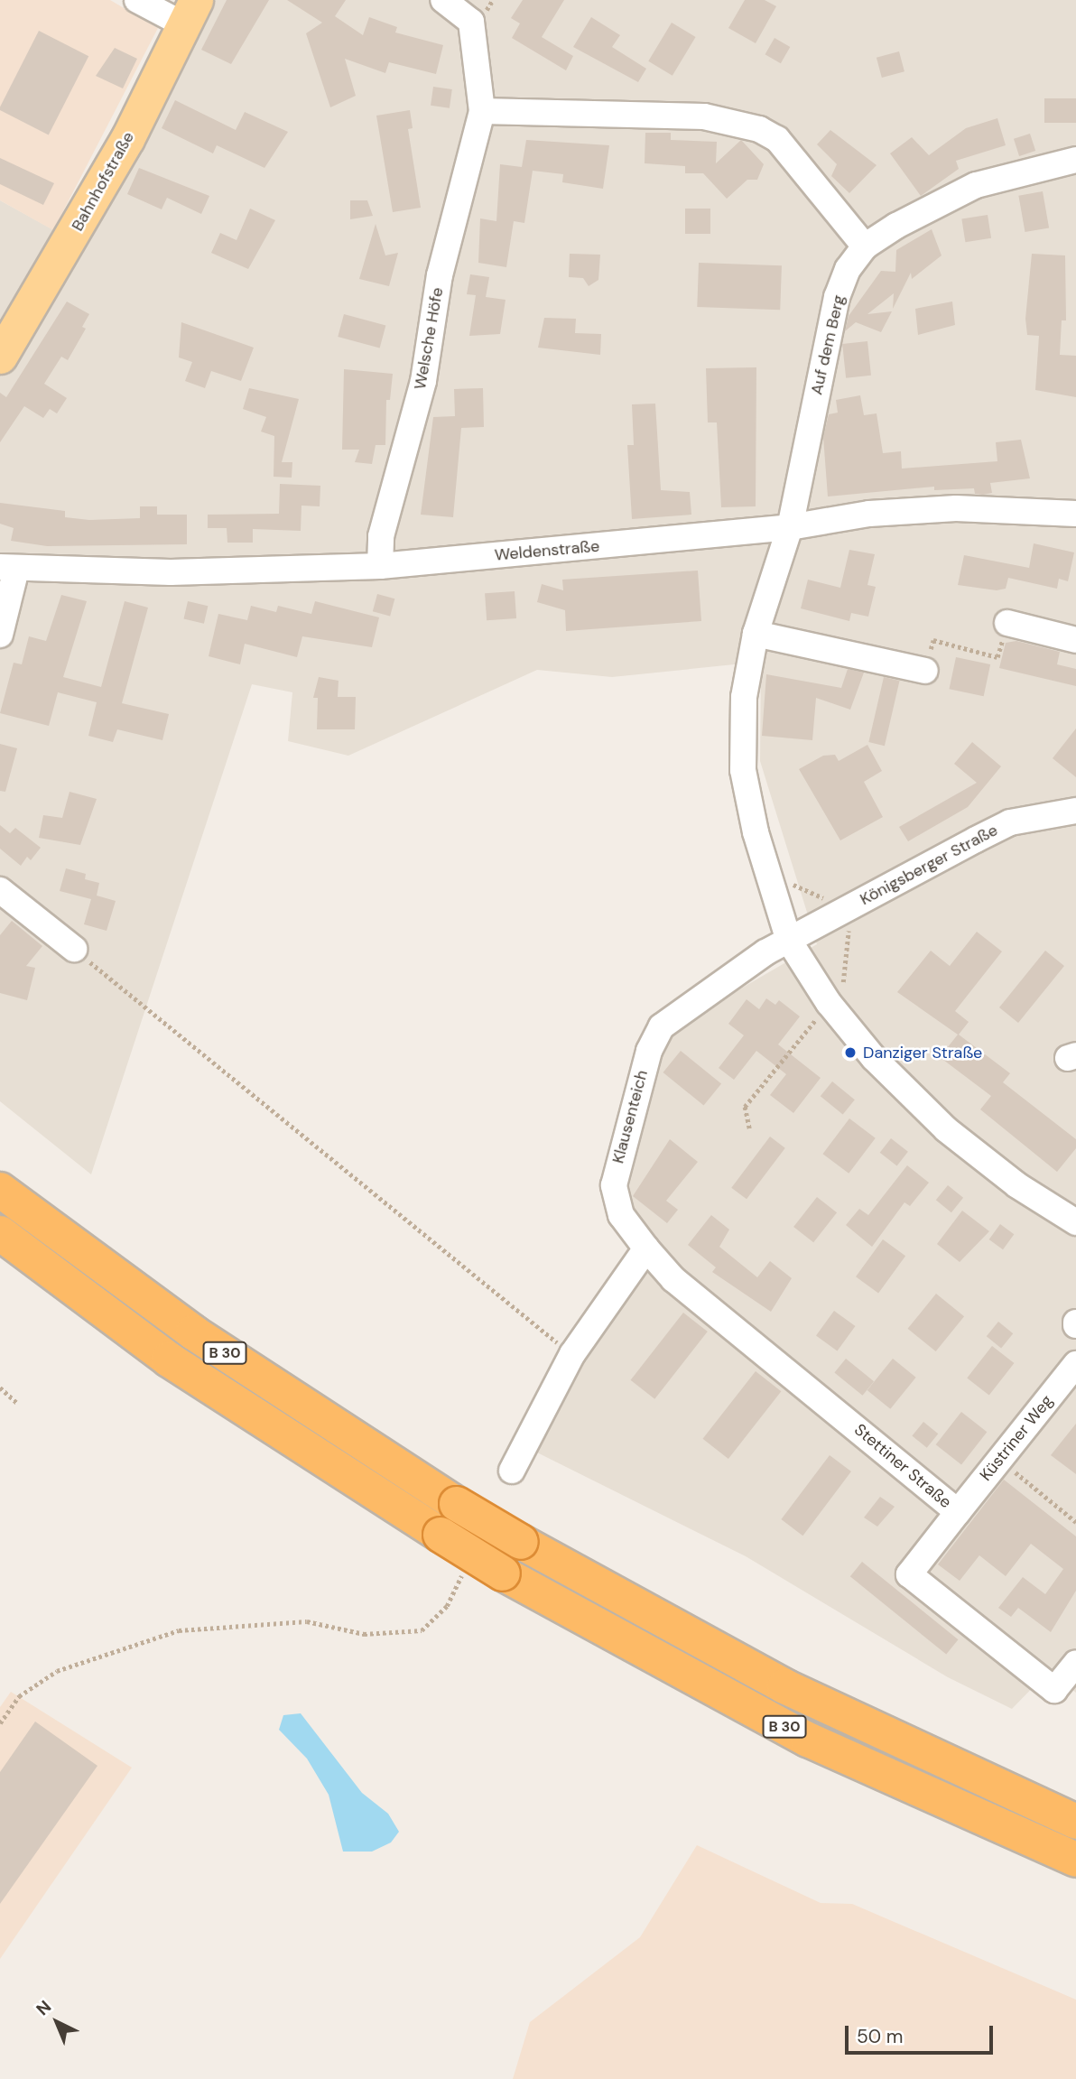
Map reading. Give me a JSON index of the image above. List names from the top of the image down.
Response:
{
  "streets": {
    "highway": ["B 30"],
    "main road": ["Bahnhofstraße"],
    "street": [
      "Welsche Höfe",
      "Auf dem Berg",
      "Weldenstraße",
      "Königsberger Straße",
      "Klausenteich",
      "Küstriner Weg",
      "Stettiner Straße"
    ]
  },
  "crossings": [
    ["Welsche Höfe", "Weldenstraße"],
    ["Auf dem Berg", "Weldenstraße"],
    ["Königsberger Straße", "Klausenteich"],
    ["Klausenteich", "Stettiner Straße"],
    ["Küstriner Weg", "Stettiner Straße"]
  ],
  "places": ["Danziger Straße"],
  "scale_bar": "50 m",
  "north": "top left"
}
